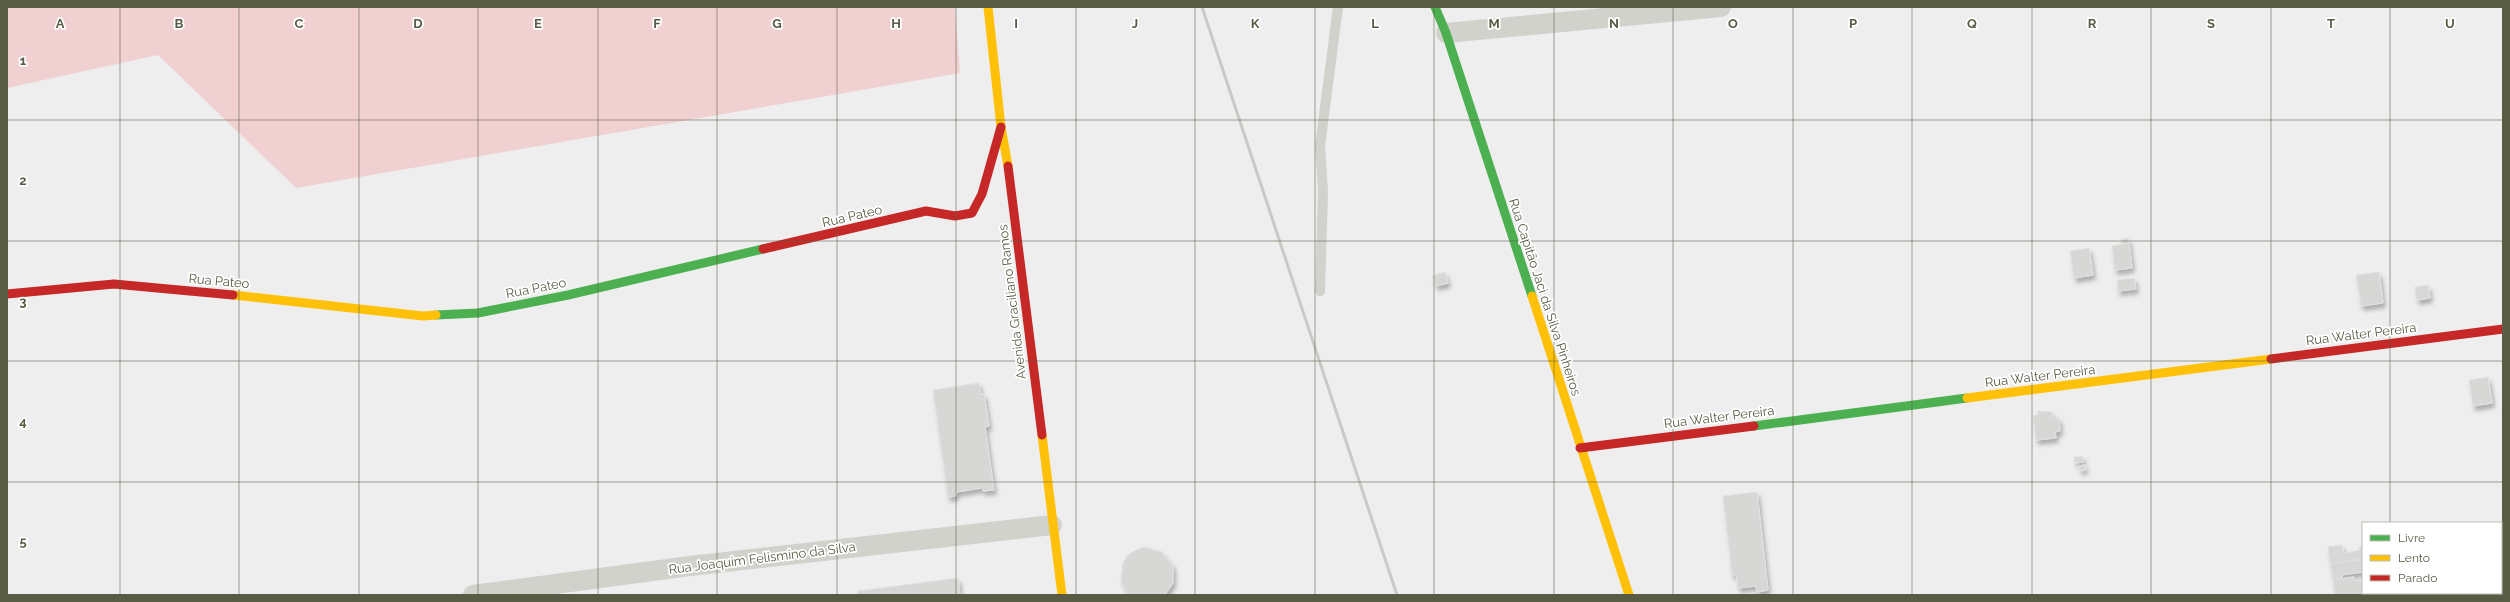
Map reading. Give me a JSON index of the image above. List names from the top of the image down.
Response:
{
  "streets": {
    "street": [
      "Rua Pateo",
      "Rua Capitão Jaci da Silva Pinheiros",
      "Avenida Graciliano Ramos",
      "Rua Walter Pereira",
      "Rua Joaquim Felismino da Silva"
    ]
  },
  "crossings": [
    ["Rua Pateo", "Avenida Graciliano Ramos"],
    ["Rua Capitão Jaci da Silva Pinheiros", "Rua Walter Pereira"],
    ["Avenida Graciliano Ramos", "Rua Joaquim Felismino da Silva"]
  ],
  "legend": ["Livre", "Lento", "Parado"],
  "grid": {
    "columns": [
      "A",
      "B",
      "C",
      "D",
      "E",
      "F",
      "G",
      "H",
      "I",
      "J",
      "K",
      "L",
      "M",
      "N",
      "O",
      "P",
      "Q",
      "R",
      "S",
      "T",
      "U"
    ],
    "rows": [
      "1",
      "2",
      "3",
      "4",
      "5"
    ]
  }
}
